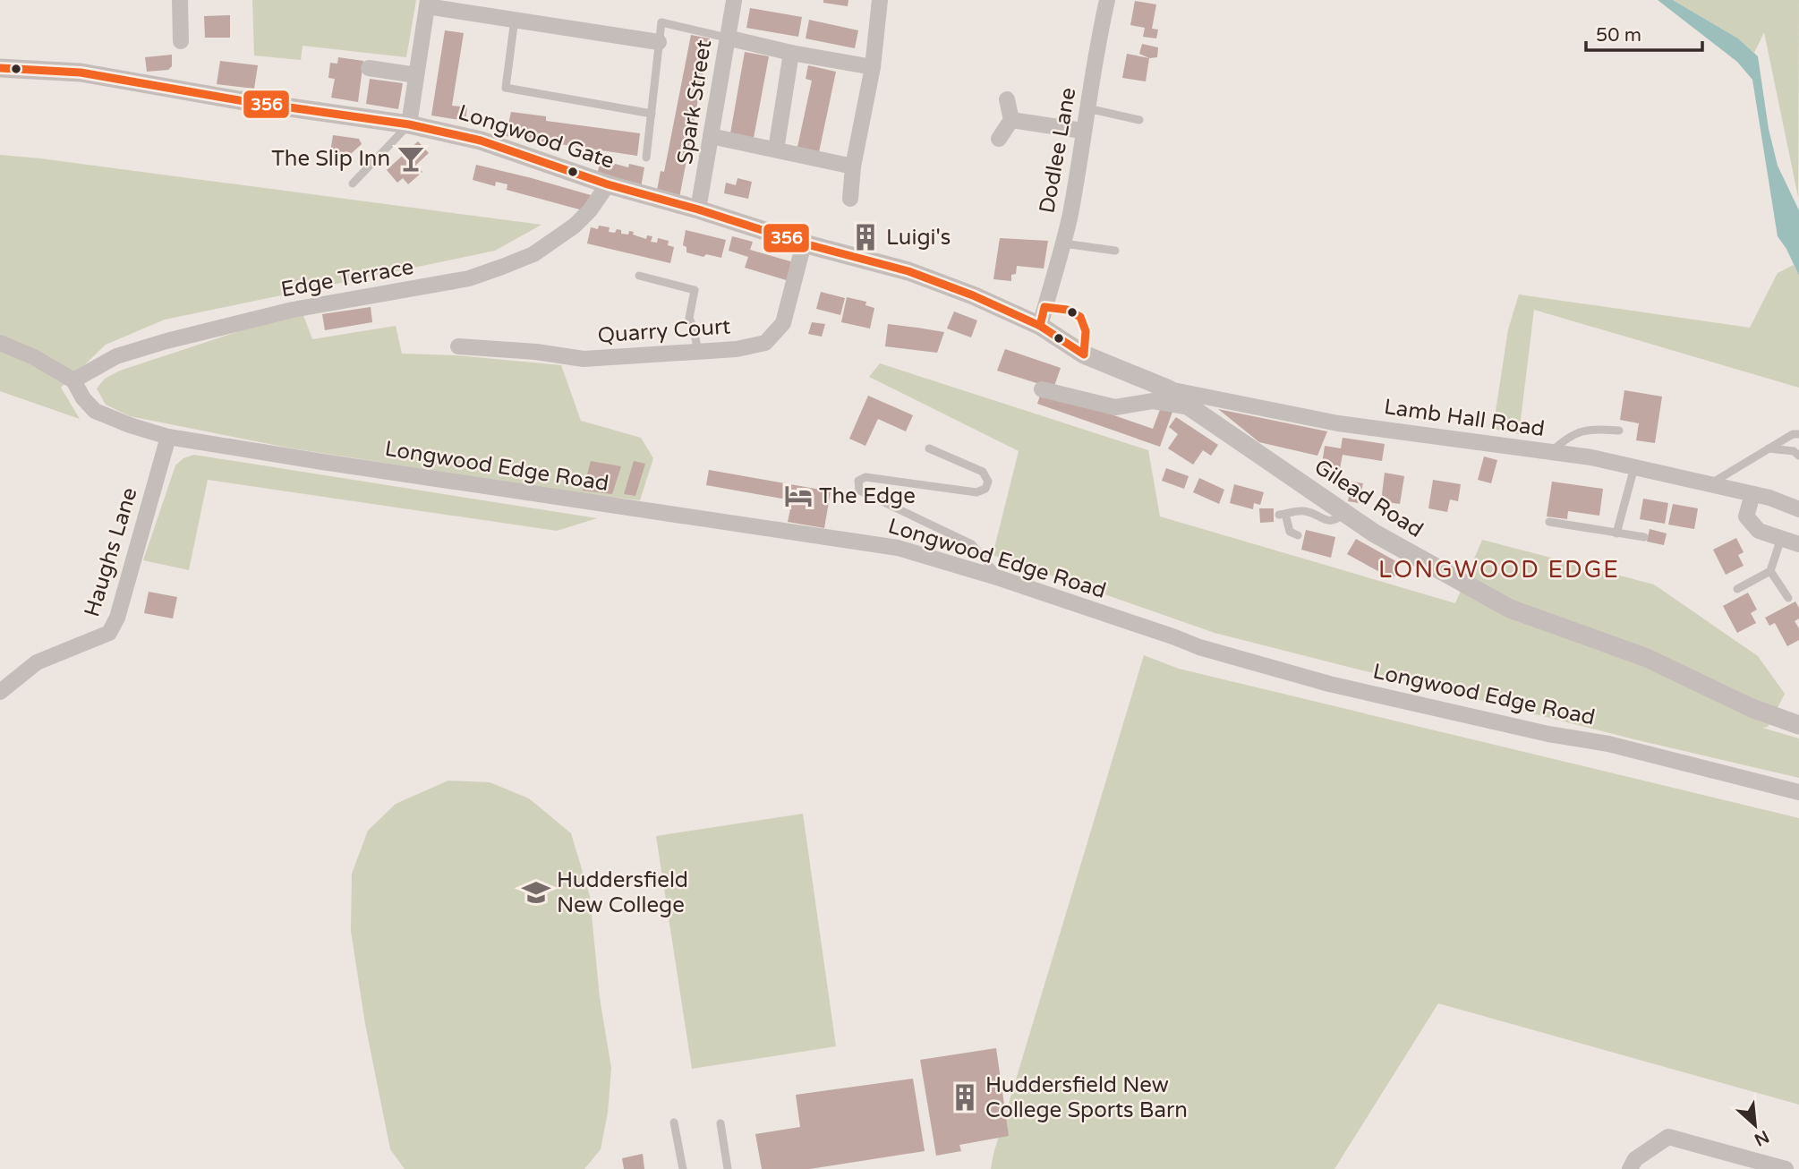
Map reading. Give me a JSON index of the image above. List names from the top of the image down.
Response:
{
  "streets": {
    "street": [
      "Spark Street",
      "Longwood Gate",
      "Dodlee Lane",
      "Edge Terrace",
      "Quarry Court",
      "Lamb Hall Road",
      "Longwood Edge Road",
      "Gilead Road",
      "Haughs Lane"
    ]
  },
  "crossings": [
    ["Spark Street", "Longwood Gate"],
    ["Longwood Gate", "Dodlee Lane"],
    ["Longwood Gate", "Edge Terrace"],
    ["Longwood Gate", "Quarry Court"],
    ["Longwood Gate", "Gilead Road"],
    ["Edge Terrace", "Longwood Edge Road"],
    ["Lamb Hall Road", "Gilead Road"],
    ["Longwood Edge Road", "Haughs Lane"]
  ],
  "districts": ["LONGWOOD EDGE"],
  "places": {
    "bar": ["The Slip Inn"],
    "building": ["Luigi's", "Huddersfield New College Sports Barn"],
    "hotel": ["The Edge"],
    "school or university": ["Huddersfield New College"]
  },
  "lines": ["transit line 356"],
  "scale_bar": "50 m",
  "north": "bottom right"
}
